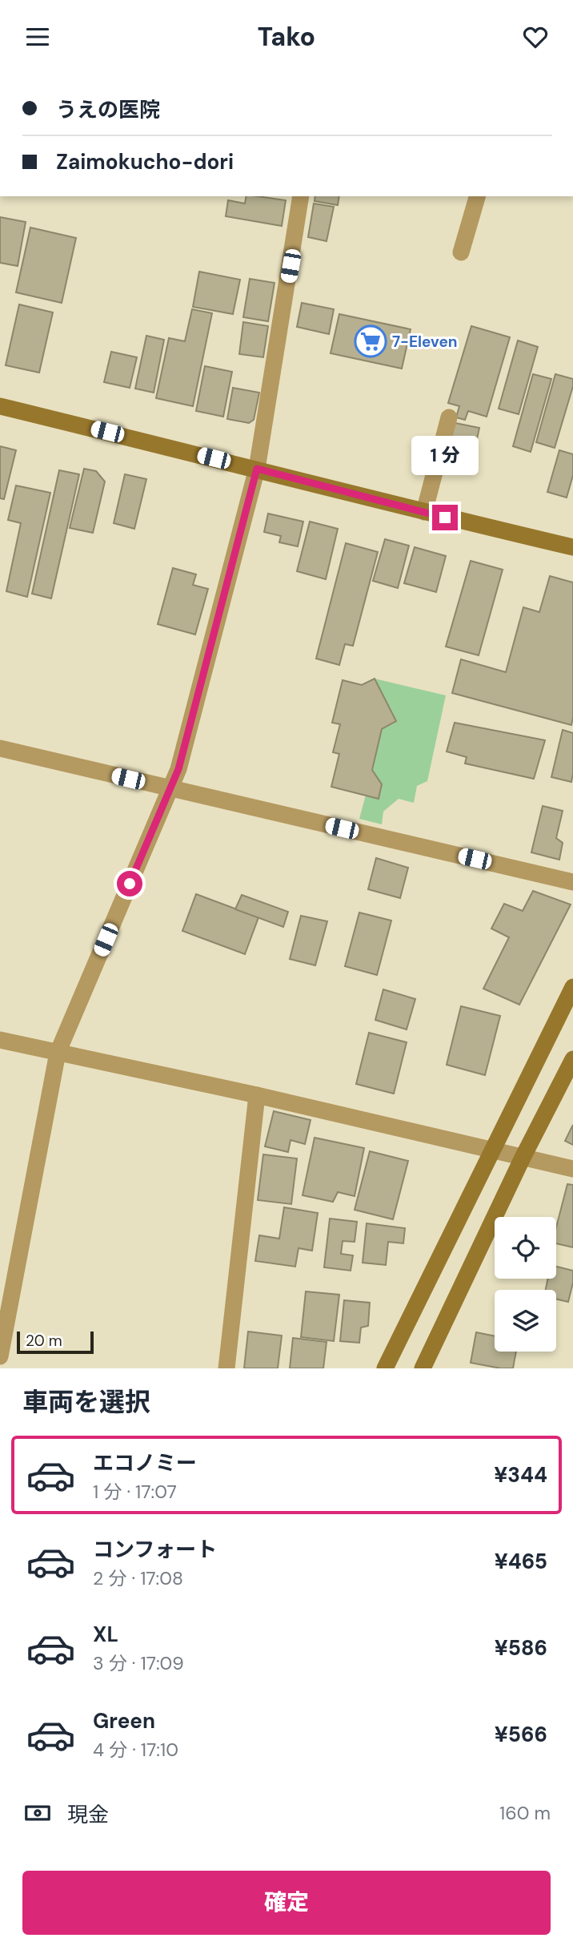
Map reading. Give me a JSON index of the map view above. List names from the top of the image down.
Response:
{
  "places": {
    "supermarket": ["7-Eleven"]
  },
  "scale_bar": "20 m",
  "page": {
    "header": "Tako",
    "banner": ["うえの医院", "Zaimokucho-dori"],
    "bubble": "1 分",
    "scale": "20 m",
    "heading": "車両を選択",
    "list": [
      {
        "name": "エコノミー",
        "note": "1 分 · 17:07",
        "value": "¥344"
      },
      {
        "name": "コンフォート",
        "note": "2 分 · 17:08",
        "value": "¥465"
      },
      {
        "name": "XL",
        "note": "3 分 · 17:09",
        "value": "¥586"
      },
      {
        "name": "Green",
        "note": "4 分 · 17:10",
        "value": "¥566"
      }
    ],
    "pay": ["現金", "160 m"],
    "buttons": "確定"
  }
}
